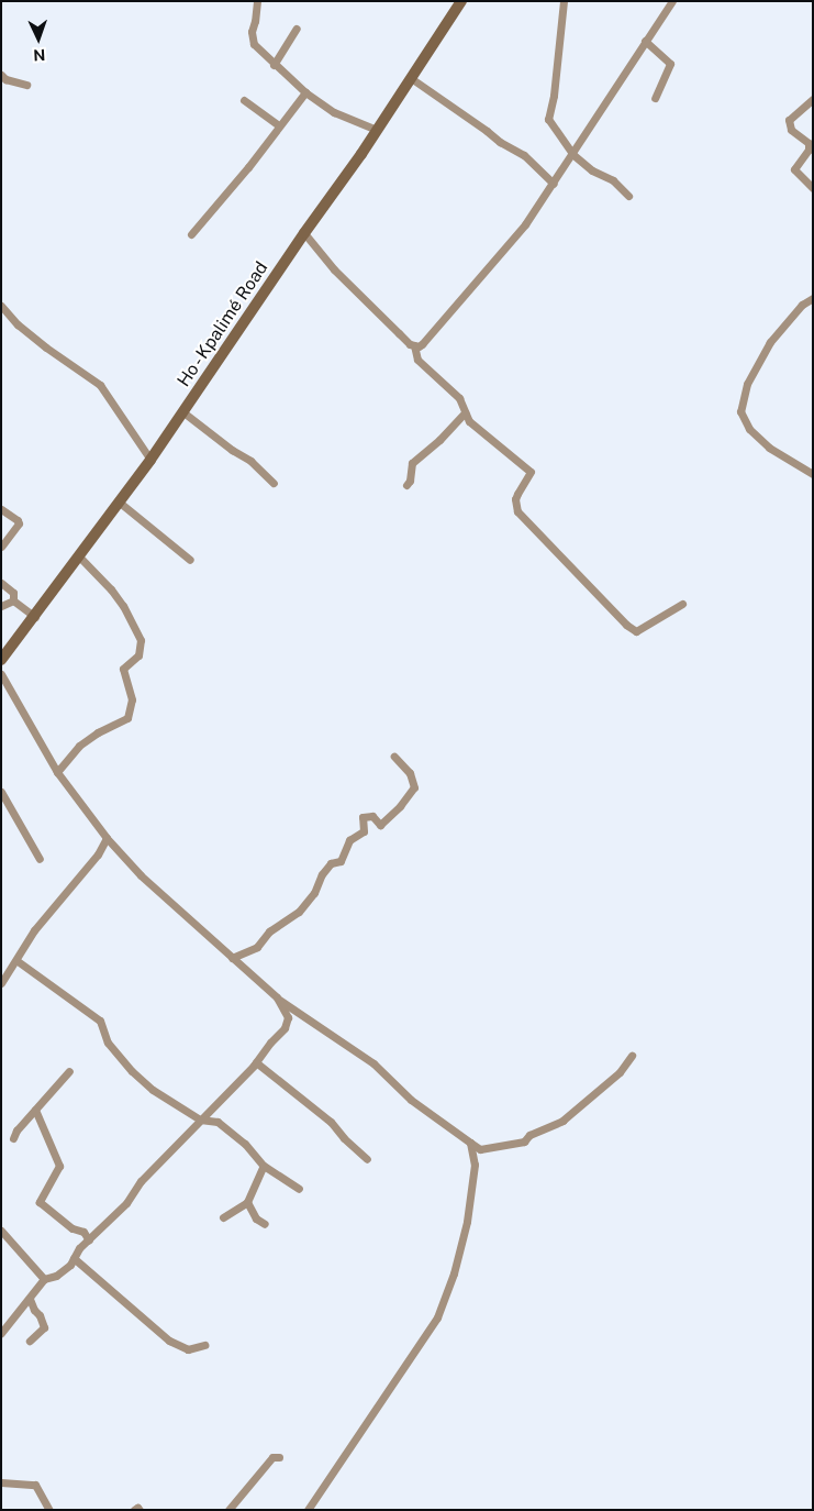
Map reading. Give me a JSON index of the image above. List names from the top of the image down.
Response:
{
  "streets": {
    "main road": ["Ho - Kpalimé Road"]
  },
  "north": "bottom"
}
